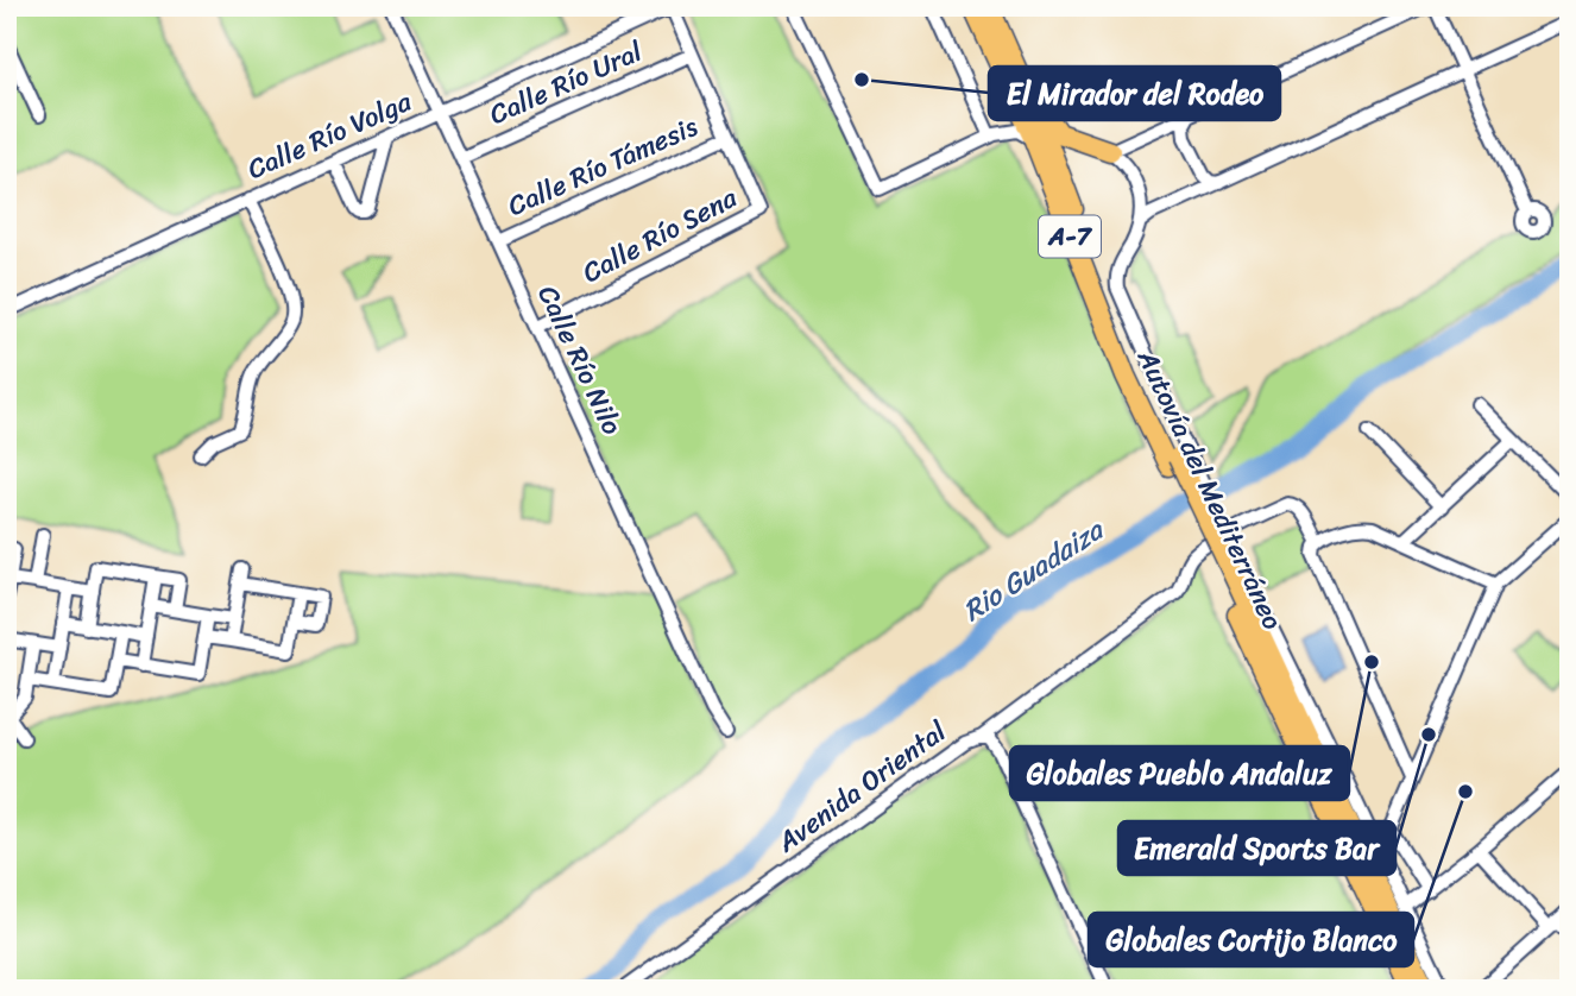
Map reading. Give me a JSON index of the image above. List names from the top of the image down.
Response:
{
  "streets": {
    "highway": ["A-7", "Autovía del Mediterráneo"],
    "street": [
      "Calle Río Ural",
      "Calle Río Volga",
      "Calle Río Támesis",
      "Calle Río Sena",
      "Calle Río Nilo",
      "Avenida Oriental"
    ]
  },
  "crossings": [
    ["Calle Río Ural", "Calle Río Nilo"],
    ["Calle Río Volga", "Calle Río Nilo"],
    ["Calle Río Támesis", "Calle Río Sena"],
    ["Calle Río Támesis", "Calle Río Nilo"],
    ["Calle Río Sena", "Calle Río Nilo"]
  ],
  "water": ["Rio Guadaiza"],
  "places": [
    "El Mirador del Rodeo",
    "Globales Pueblo Andaluz",
    "Emerald Sports Bar",
    "Globales Cortijo Blanco"
  ]
}
